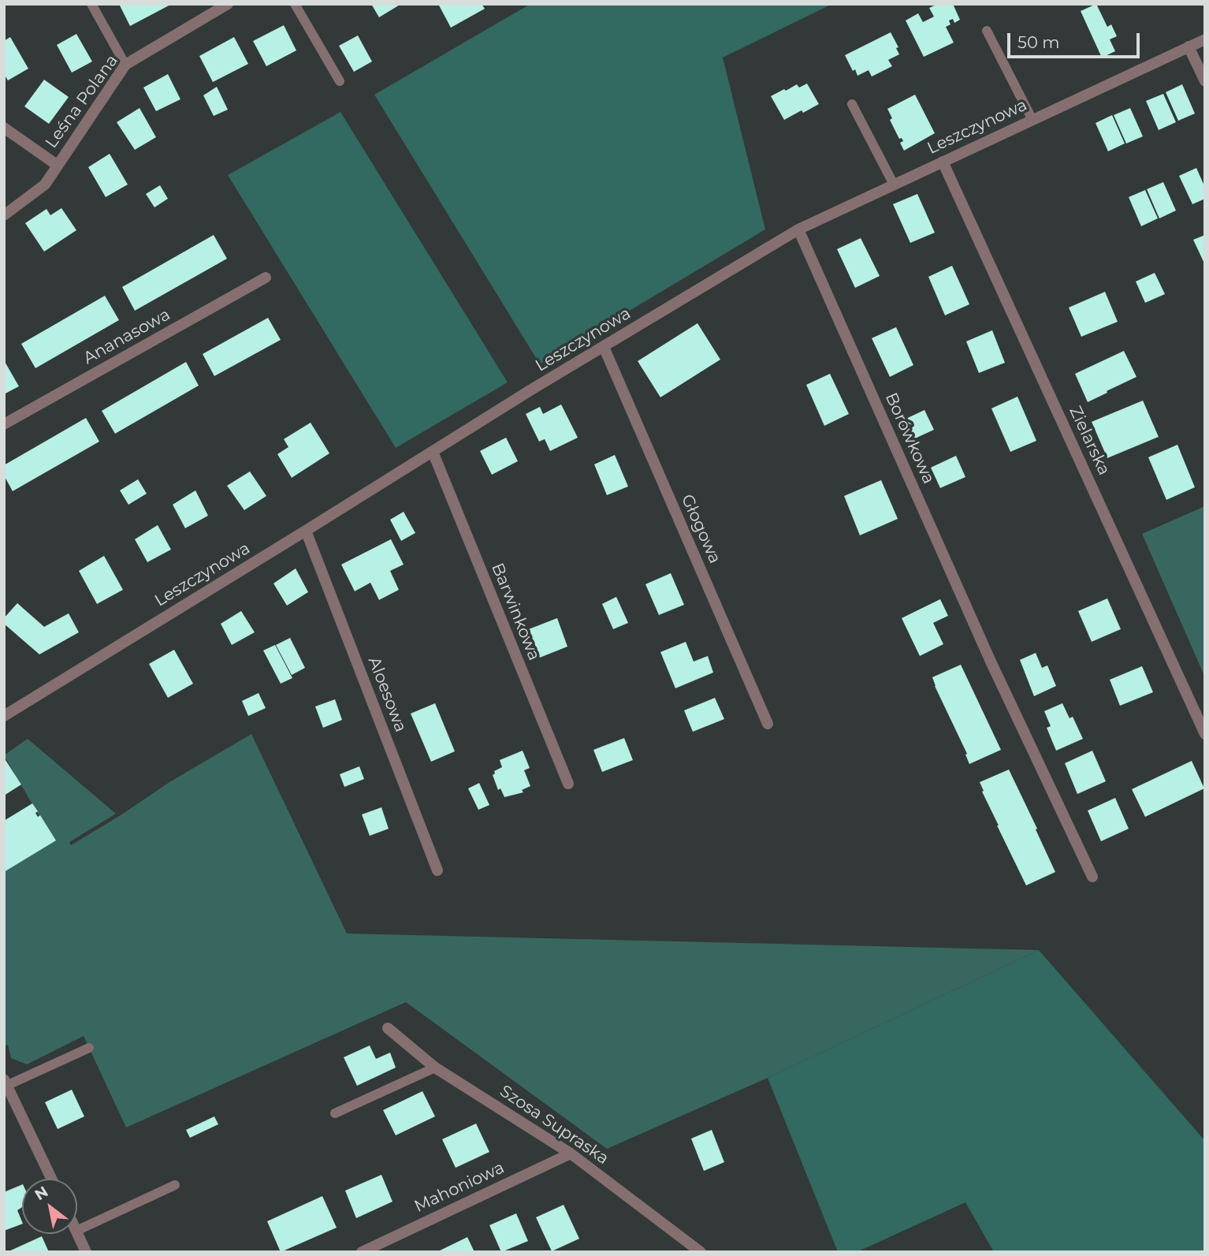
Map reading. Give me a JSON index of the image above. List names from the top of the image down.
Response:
{
  "streets": {
    "street": [
      "Leśna Polana",
      "Leszczynowa",
      "Ananasowa",
      "Borówkowa",
      "Zielarska",
      "Głogowa",
      "Barwinkowa",
      "Aloesowa",
      "Szosa Supraska",
      "Mahoniowa"
    ]
  },
  "crossings": [
    ["Leszczynowa", "Borówkowa"],
    ["Leszczynowa", "Zielarska"],
    ["Leszczynowa", "Głogowa"],
    ["Leszczynowa", "Barwinkowa"],
    ["Leszczynowa", "Aloesowa"],
    ["Szosa Supraska", "Mahoniowa"]
  ],
  "scale_bar": "50 m",
  "north": "top left"
}
